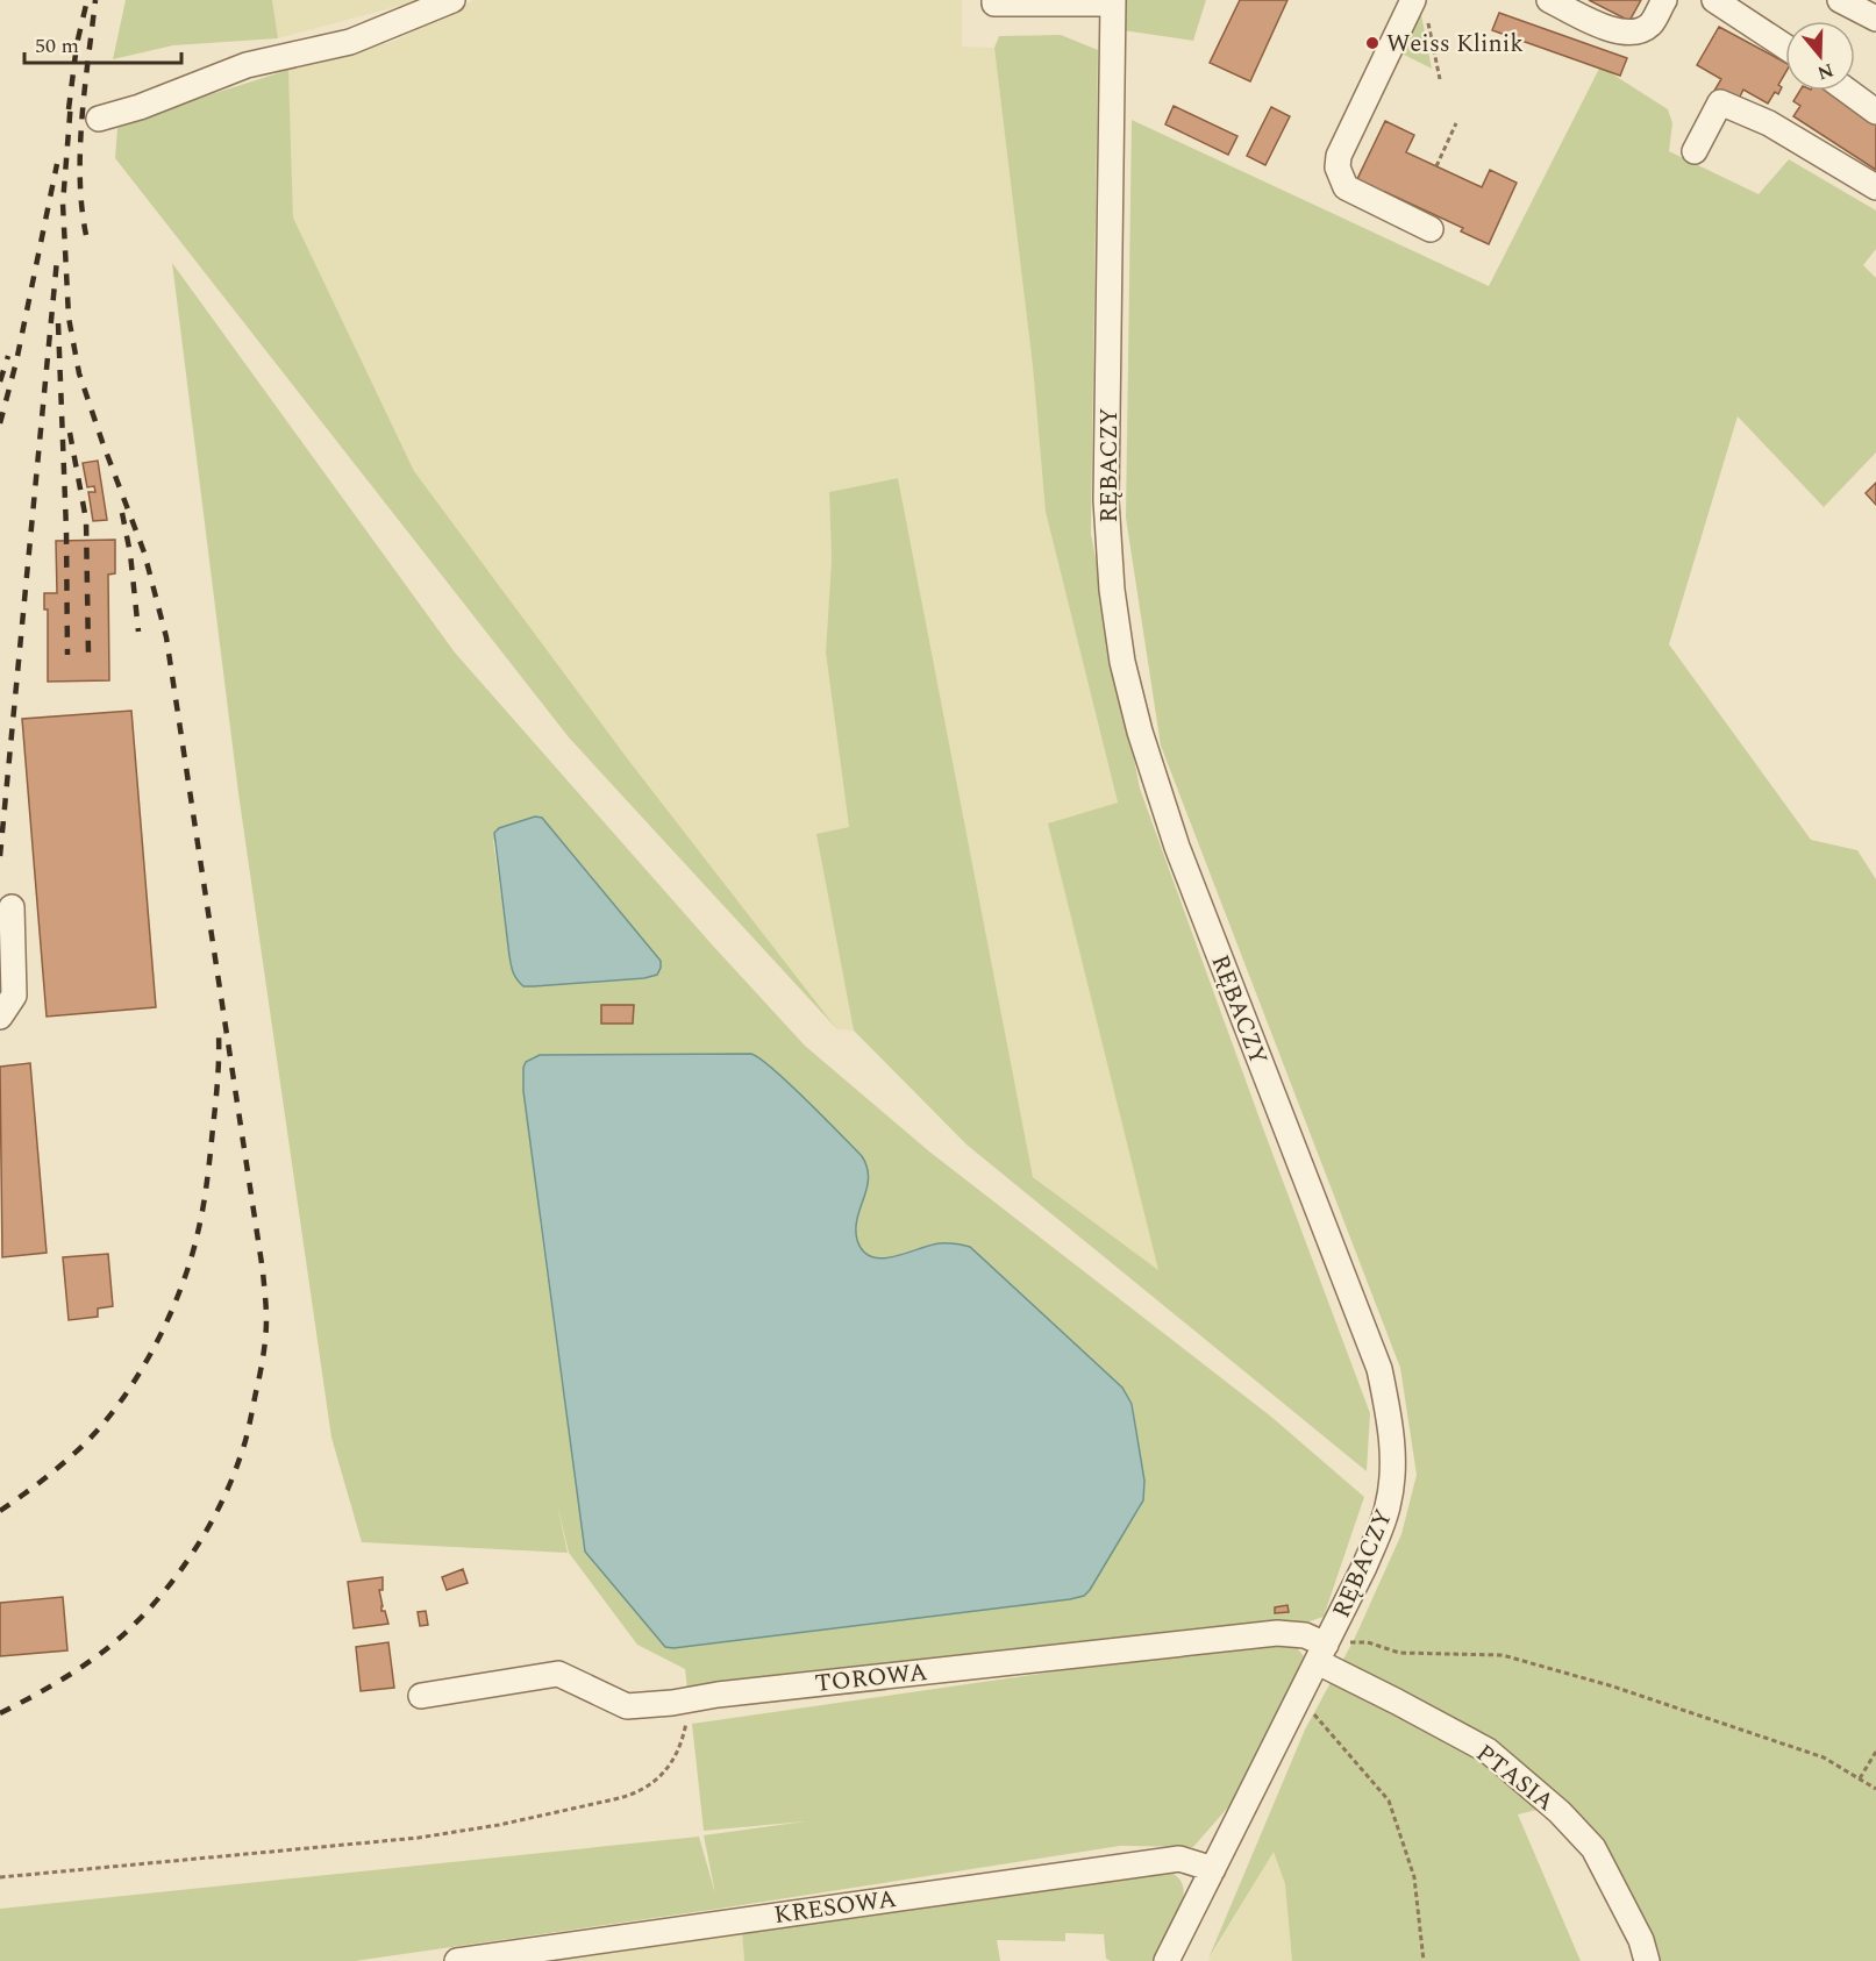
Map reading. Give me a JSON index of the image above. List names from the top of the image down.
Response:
{
  "streets": {
    "street": [
      "RĘBACZY",
      "TOROWA",
      "PTASIA",
      "KRESOWA"
    ]
  },
  "crossings": [
    ["RĘBACZY", "TOROWA"],
    ["RĘBACZY", "PTASIA"],
    ["RĘBACZY", "KRESOWA"],
    ["TOROWA", "PTASIA"]
  ],
  "places": ["Weiss Klinik"],
  "scale_bar": "50 m",
  "north": "bottom"
}
